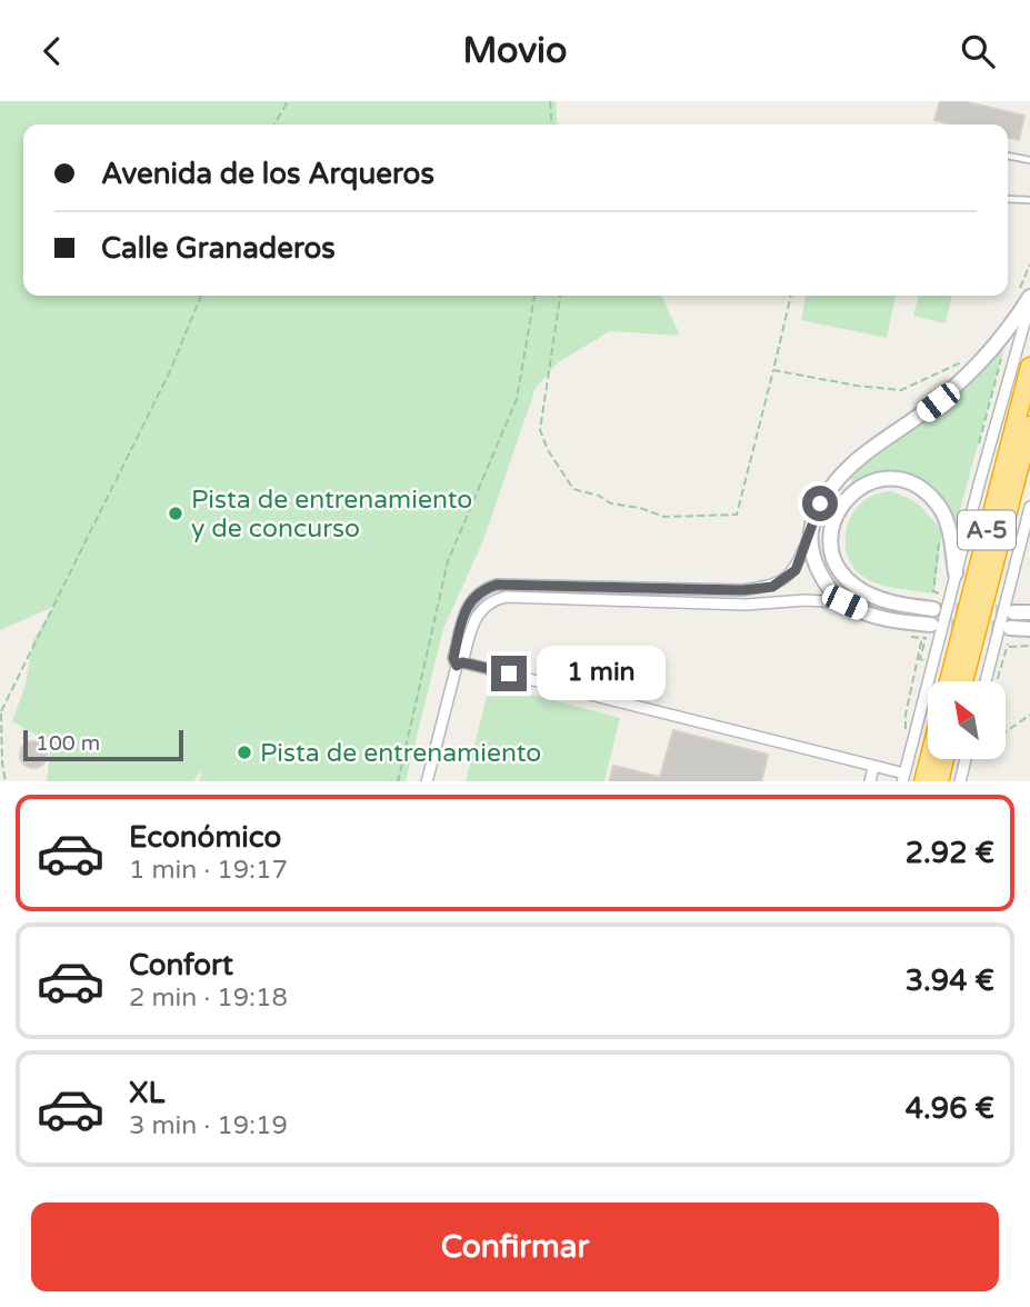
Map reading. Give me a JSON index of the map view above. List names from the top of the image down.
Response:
{
  "streets": {
    "highway": ["A-5"]
  },
  "places": ["Pista de entrenamiento y de concurso", "Pista de entrenamiento"],
  "scale_bar": "100 m",
  "north": "top left",
  "page": {
    "header": "Movio",
    "banner": ["Avenida de los Arqueros", "Calle Granaderos"],
    "bubble": "1 min",
    "scale": "100 m",
    "list": [
      {
        "name": "Económico",
        "note": "1 min · 19:17",
        "value": "2.92 €"
      },
      {
        "name": "Confort",
        "note": "2 min · 19:18",
        "value": "3.94 €"
      },
      {
        "name": "XL",
        "note": "3 min · 19:19",
        "value": "4.96 €"
      }
    ],
    "buttons": "Confirmar"
  }
}
